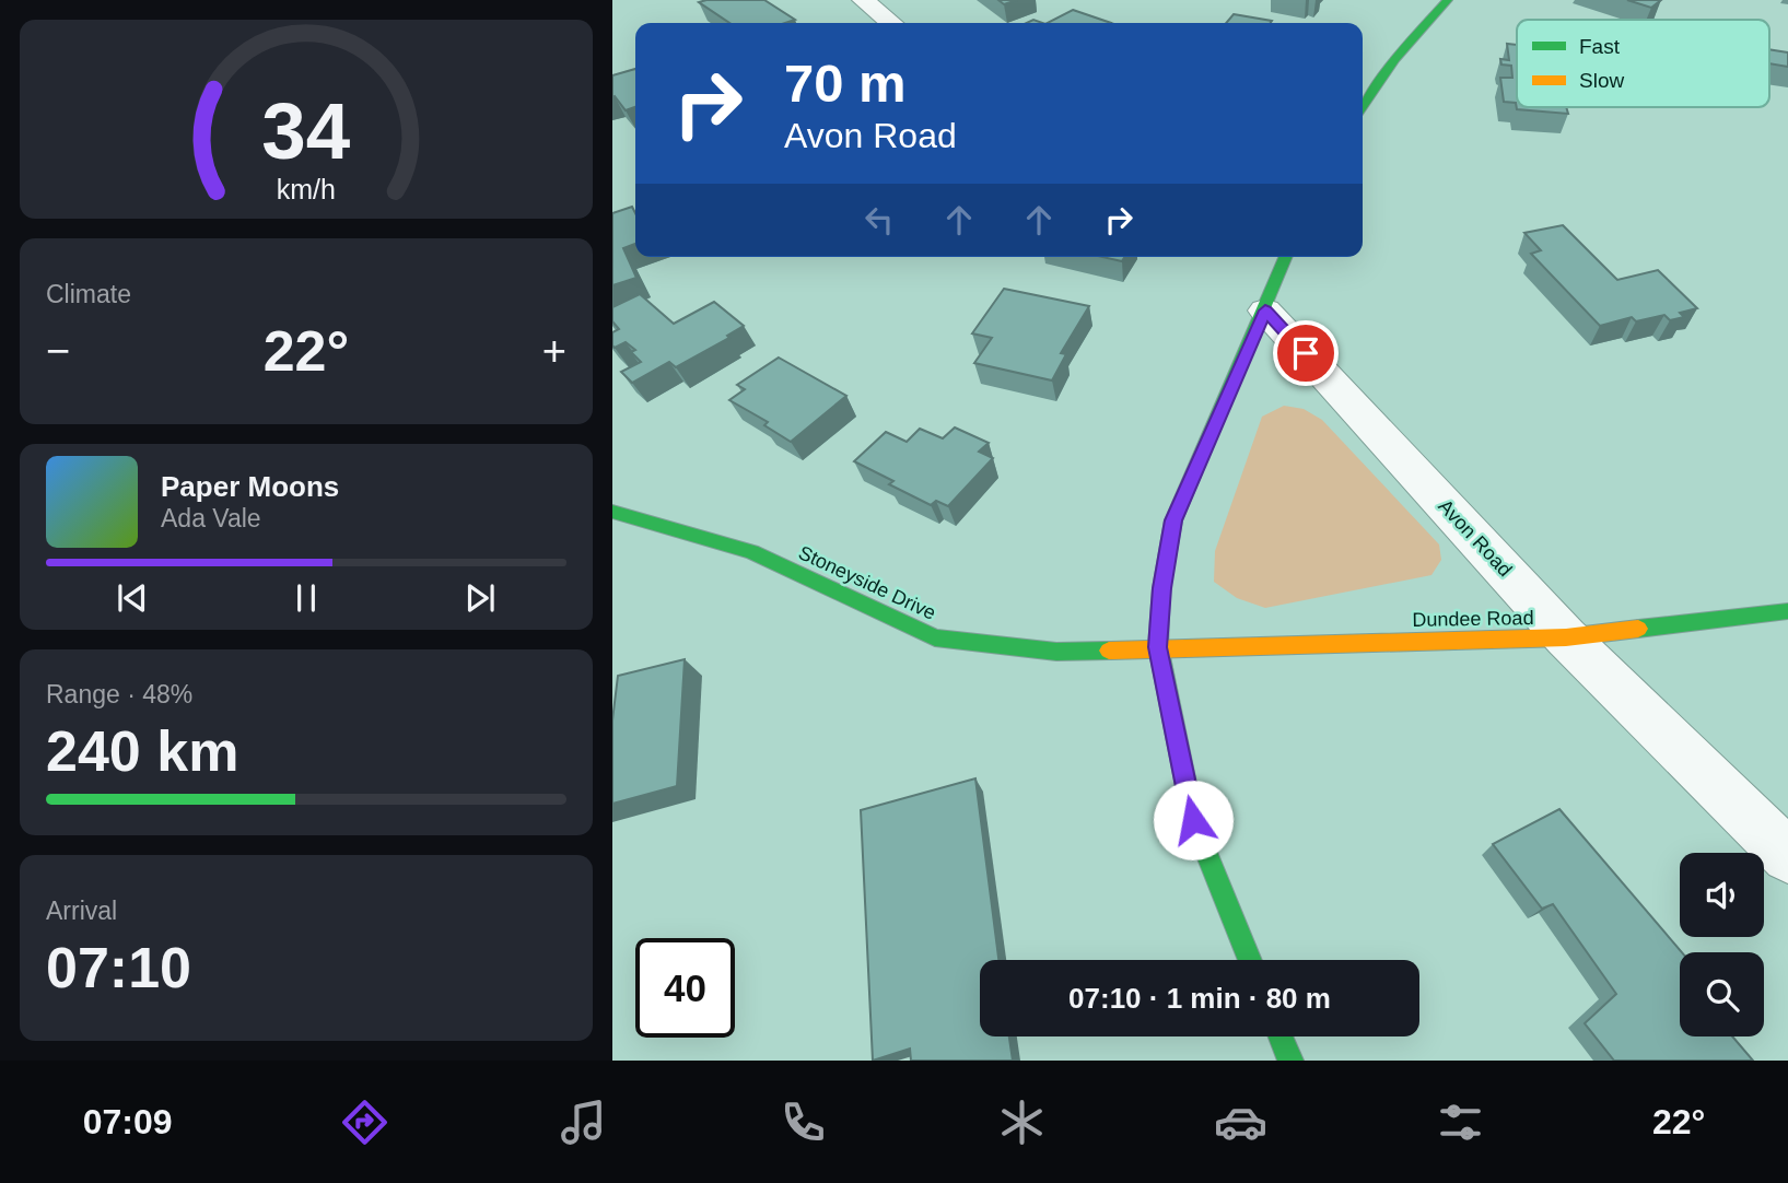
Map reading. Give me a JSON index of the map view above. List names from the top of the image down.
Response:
{
  "streets": {
    "street": ["Avon Road", "Stoneyside Drive", "Dundee Road"]
  },
  "crossings": [
    ["Avon Road", "Dundee Road"],
    ["Stoneyside Drive", "Dundee Road"]
  ],
  "legend": ["Fast", "Slow"],
  "page": {
    "turn": ["70 m", "Avon Road"],
    "tile": [
      "Climate",
      ["Range · 48%", "240 km"],
      ["Arrival", "07:10"]
    ],
    "heat": ["−", "22°", "+"],
    "song": ["Paper Moons", "Ada Vale"],
    "limit": "40",
    "trip": "07:10 · 1 min · 80 m",
    "tabs": ["07:09", "22°"],
    "gauge": ["34", "km/h"]
  }
}
